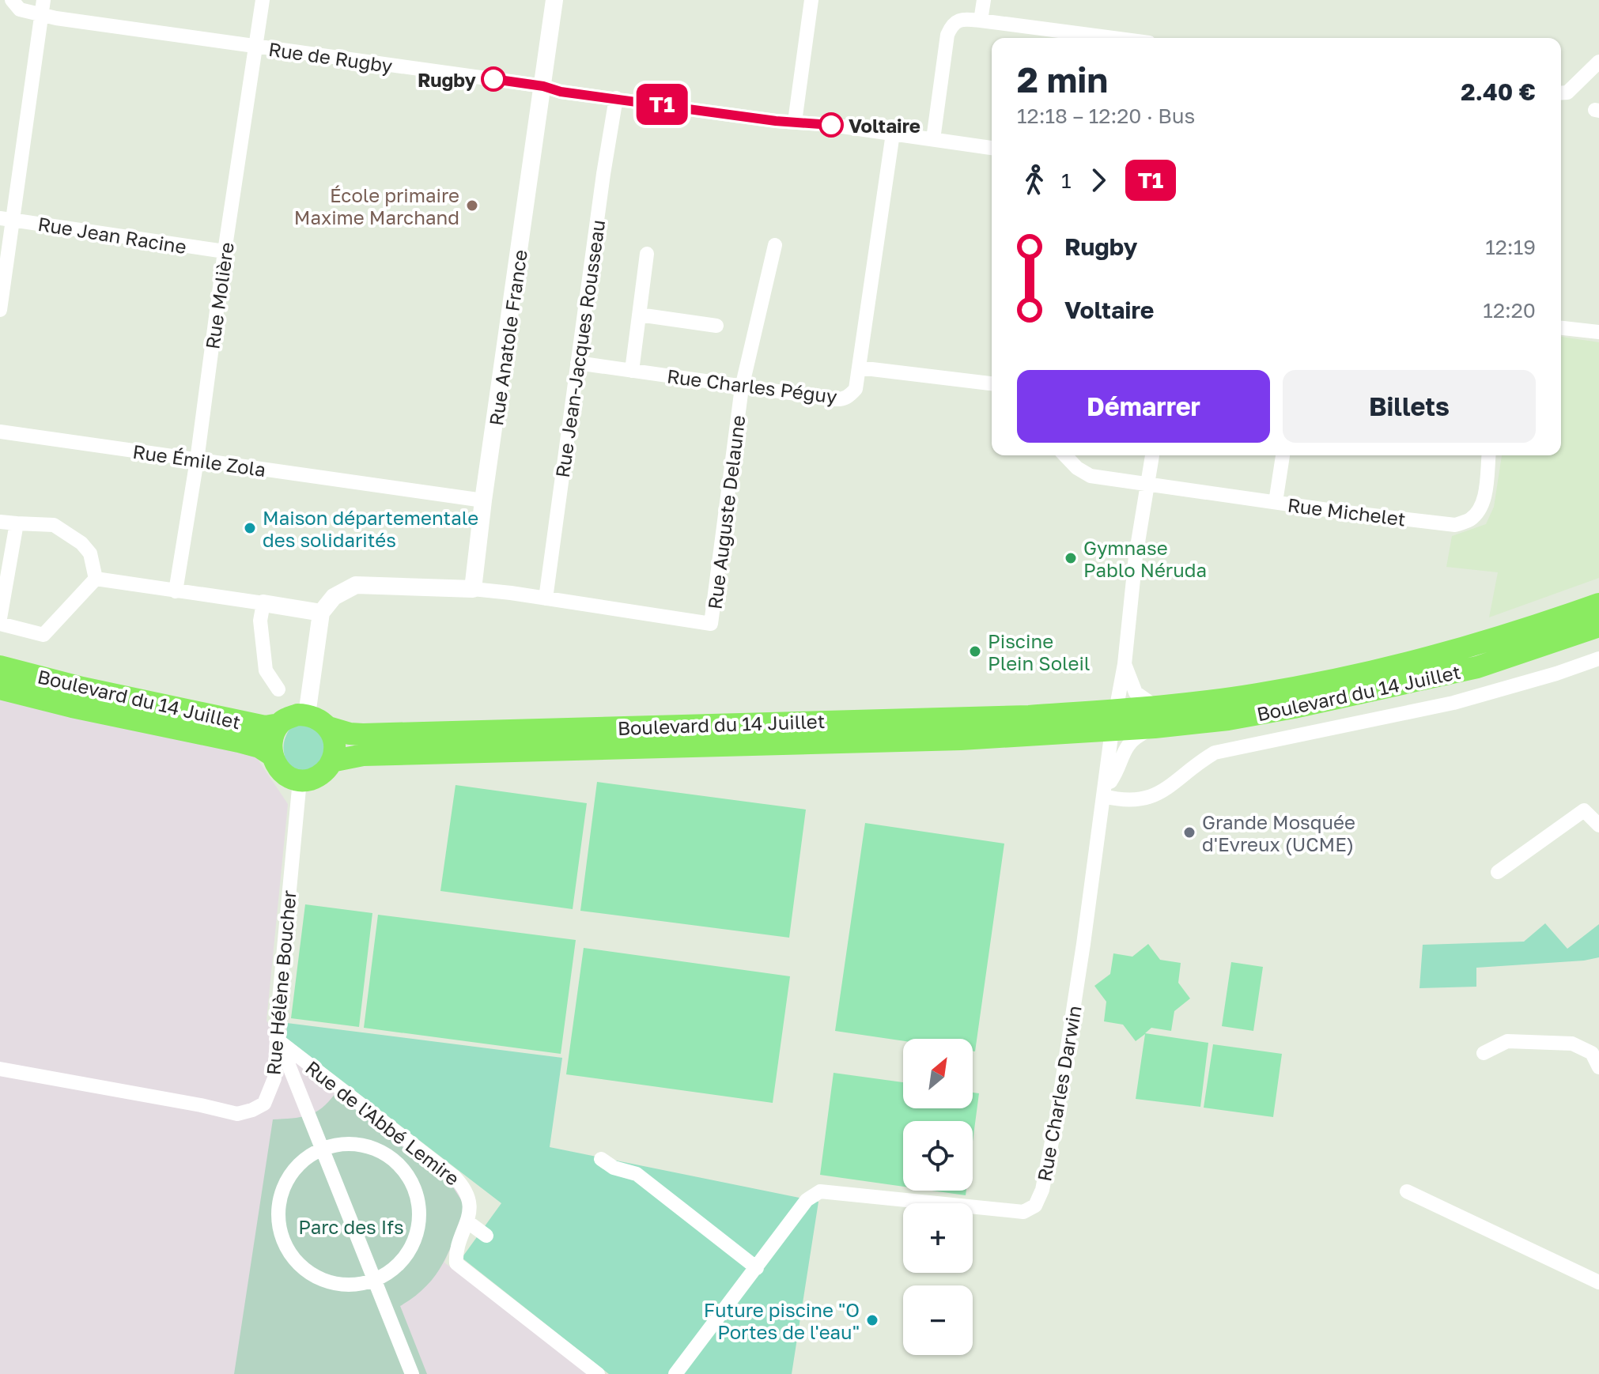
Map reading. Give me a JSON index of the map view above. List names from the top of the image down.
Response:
{
  "streets": {
    "main road": ["Boulevard du 14 Juillet"],
    "street": [
      "Rue de Rugby",
      "Rue Jean Racine",
      "Rue Molière",
      "Rue Anatole France",
      "Rue Jean-Jacques Rousseau",
      "Rue Charles Péguy",
      "Rue Émile Zola",
      "Rue Michelet",
      "Rue Auguste Delaune",
      "Rue Hélène Boucher",
      "Rue Charles Darwin",
      "Rue de l'Abbé Lemire"
    ]
  },
  "crossings": [
    ["Rue de Rugby", "Rue Molière"],
    ["Rue de Rugby", "Rue Anatole France"],
    ["Rue de Rugby", "Rue Jean-Jacques Rousseau"],
    ["Rue de Rugby", "Rue Charles Péguy"],
    ["Rue Jean Racine", "Rue Molière"],
    ["Rue Molière", "Rue Émile Zola"],
    ["Rue Anatole France", "Rue Émile Zola"],
    ["Rue Anatole France", "Rue Auguste Delaune"],
    ["Rue Jean-Jacques Rousseau", "Rue Charles Péguy"],
    ["Rue Jean-Jacques Rousseau", "Rue Auguste Delaune"],
    ["Rue Charles Péguy", "Rue Auguste Delaune"],
    ["Rue Michelet", "Rue Charles Darwin"],
    ["Boulevard du 14 Juillet", "Rue Hélène Boucher"],
    ["Boulevard du 14 Juillet", "Rue Charles Darwin"],
    ["Rue Hélène Boucher", "Rue de l'Abbé Lemire"]
  ],
  "parks": ["Parc des Ifs"],
  "places": [
    "Rugby",
    "Voltaire",
    "École primaire Maxime Marchand",
    "Maison départementale des solidarités",
    "Gymnase Pablo Néruda",
    "Piscine Plein Soleil",
    "Grande Mosquée d'Evreux (UCME)",
    "Future piscine \"O Portes de l'eau\""
  ],
  "lines": ["bus line T1"],
  "north": "top right",
  "page": {
    "on_map": "T1",
    "heading": ["2 min", "12:18 – 12:20 · Bus", "2.40 €"],
    "legs": ["1", "T1"],
    "list": [
      {
        "name": "Rugby",
        "value": "12:19"
      },
      {
        "name": "Voltaire",
        "value": "12:20"
      }
    ],
    "buttons": ["Démarrer", "Billets"],
    "map_buttons": ["+", "−"]
  }
}
